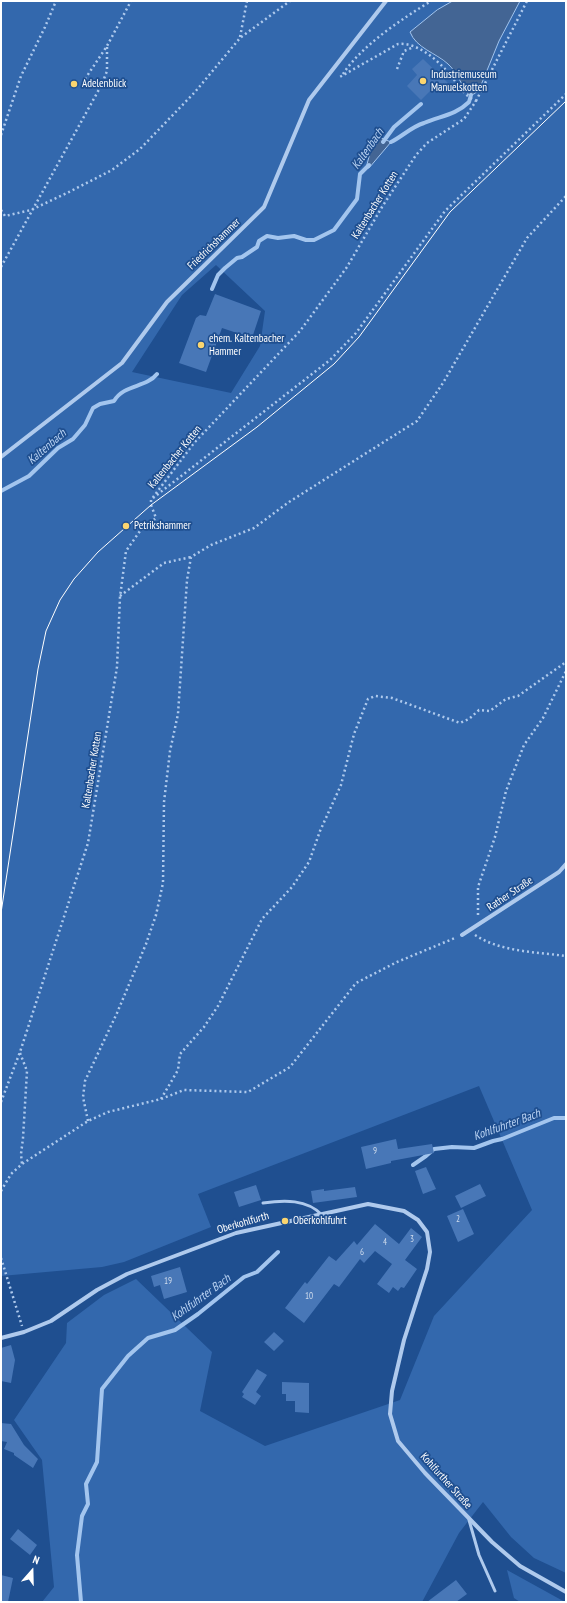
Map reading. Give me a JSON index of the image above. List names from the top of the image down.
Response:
{
  "streets": {
    "street": [
      "Friedrichshammer",
      "Rather Straße",
      "Oberkohlfurth",
      "Kohlfurther Straße"
    ],
    "path": ["Kaltenbacher Kotten"]
  },
  "crossings": [
    ["Oberkohlfurth", "Kohlfurther Straße"]
  ],
  "water": ["Kaltenbach", "Kohlfuhrter Bach"],
  "places": [
    "Industriemuseum Manuelskotten",
    "Adelenblick",
    "ehem. Kaltenbacher Hammer",
    "Petrikshammer",
    "Oberkohlfuhrt"
  ],
  "house_numbers": [
    "9",
    "2",
    "3",
    "4",
    "6",
    "19",
    "10"
  ],
  "north": "top"
}
